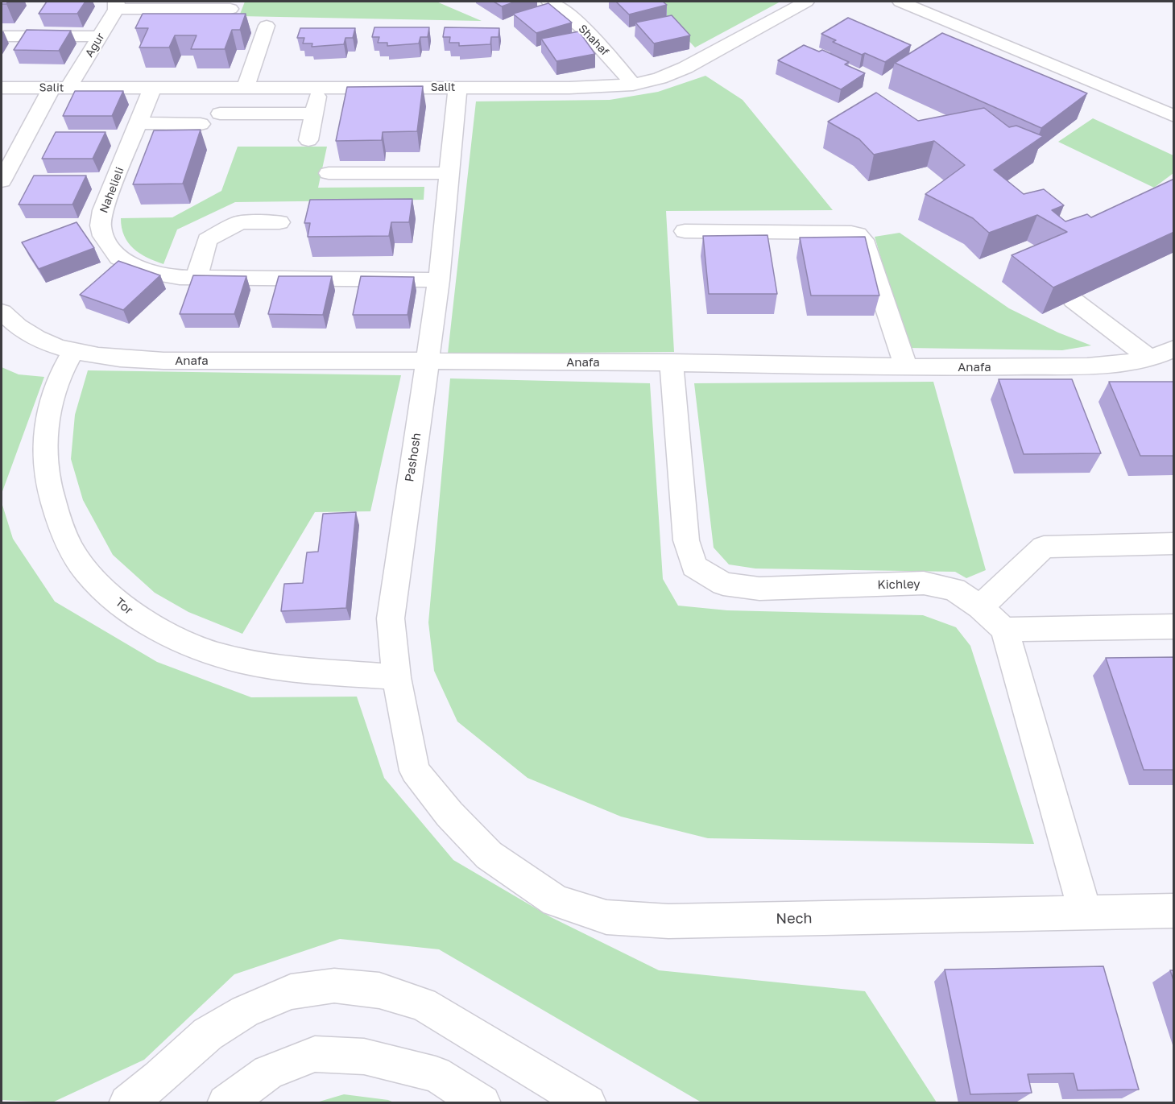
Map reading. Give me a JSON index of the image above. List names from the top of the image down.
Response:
{
  "streets": {
    "main road": [
      "Shahaf",
      "Agur",
      "Salit",
      "Nahelieli",
      "Anafa",
      "Pashosh",
      "Kichley",
      "Tor",
      "Nech"
    ]
  },
  "crossings": [
    ["Shahaf", "Salit"],
    ["Agur", "Salit"],
    ["Salit", "Nahelieli"],
    ["Salit", "Pashosh"],
    ["Nahelieli", "Pashosh"],
    ["Anafa", "Pashosh"],
    ["Anafa", "Kichley"],
    ["Anafa", "Tor"],
    ["Pashosh", "Tor"],
    ["Pashosh", "Nech"]
  ]
}
